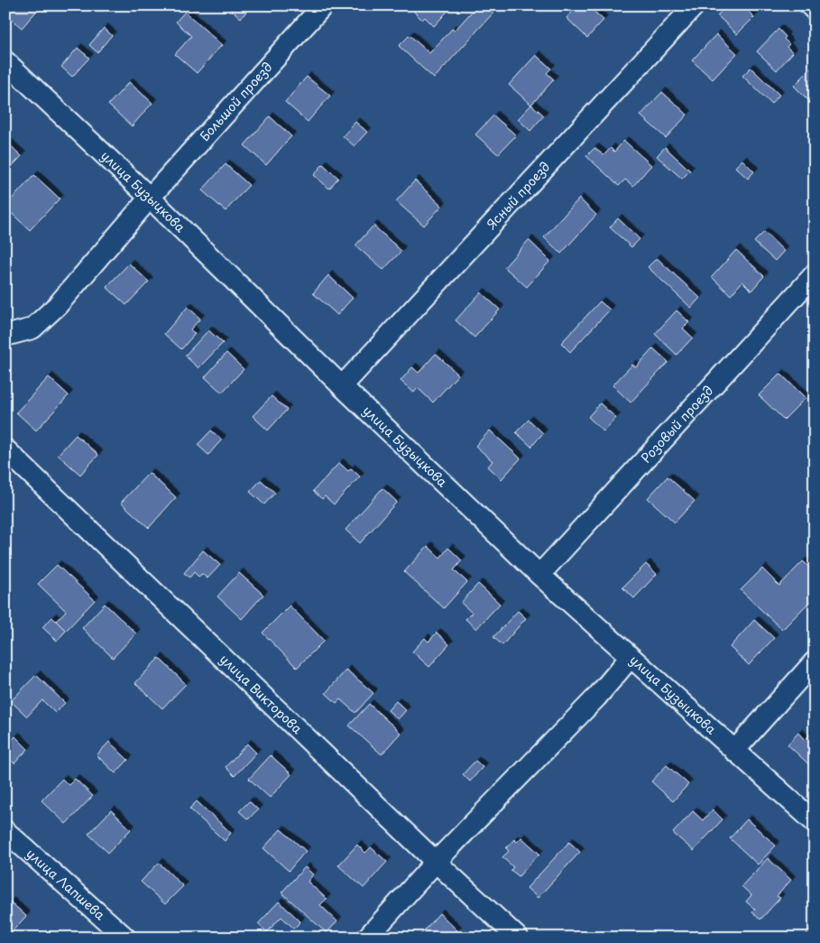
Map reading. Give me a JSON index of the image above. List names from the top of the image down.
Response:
{
  "streets": {
    "street": [
      "Большой проезд",
      "улица Бузыцкова",
      "Ясный проезд",
      "Розовый проезд",
      "улица Викторова",
      "улица Лапшева"
    ]
  },
  "crossings": [
    ["Большой проезд", "улица Бузыцкова"],
    ["улица Бузыцкова", "Ясный проезд"],
    ["улица Бузыцкова", "Розовый проезд"]
  ]
}
